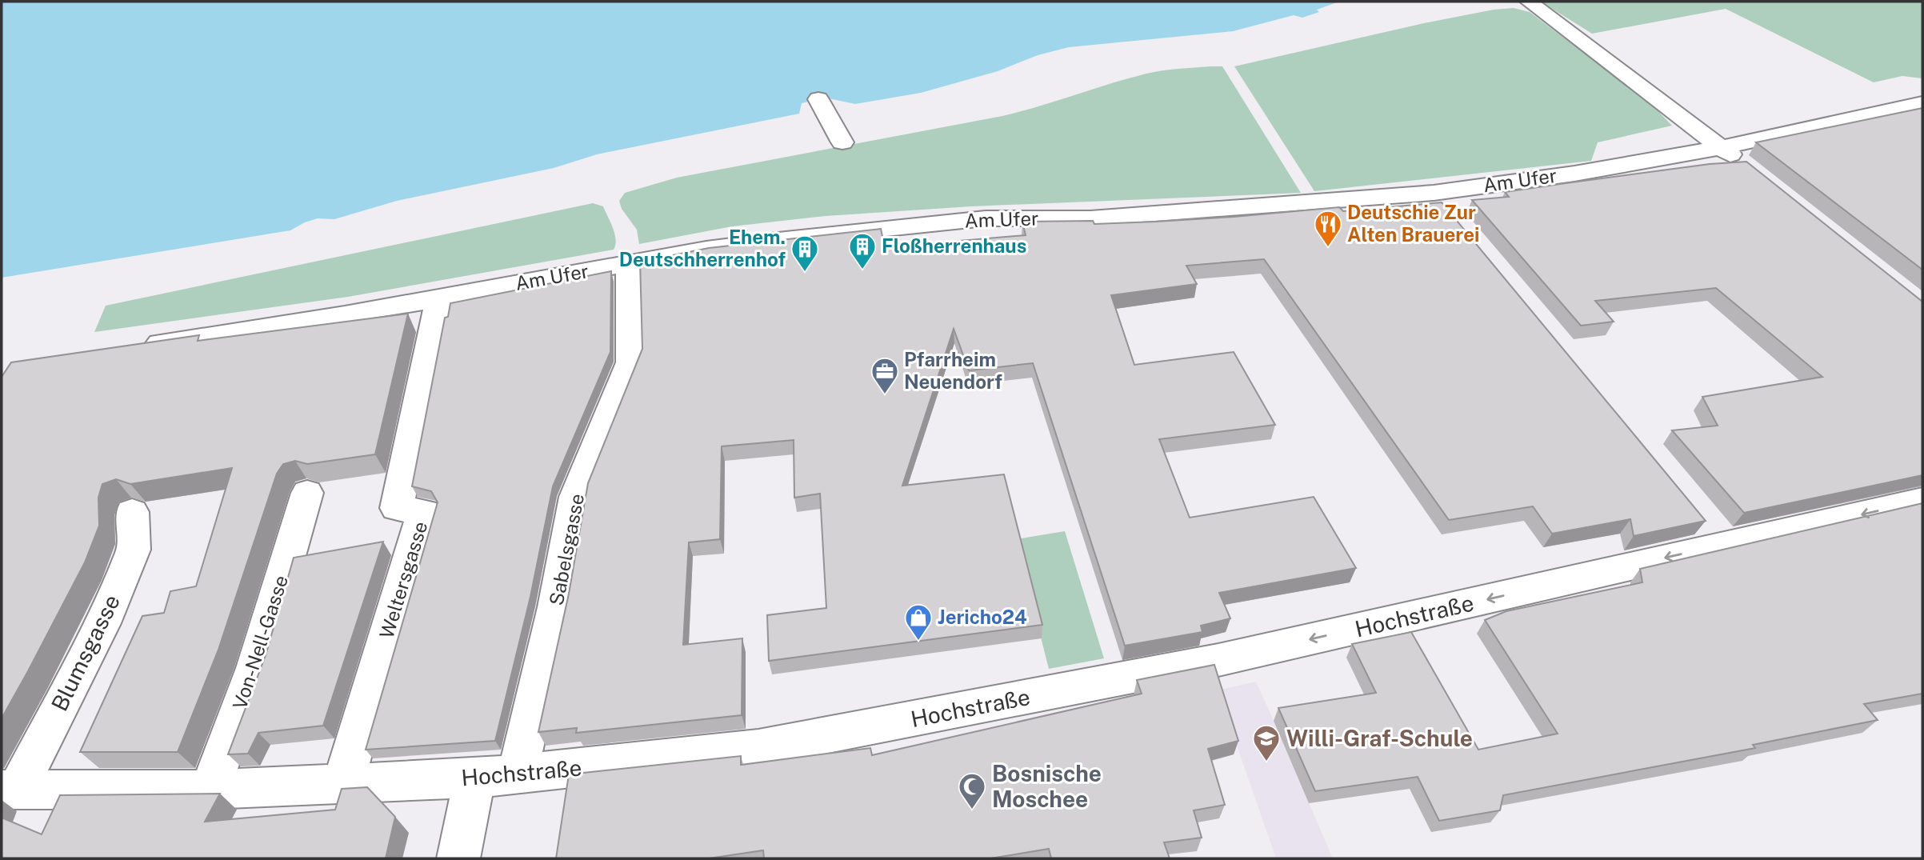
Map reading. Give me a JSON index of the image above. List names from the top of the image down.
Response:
{
  "streets": {
    "street": [
      "Am Ufer",
      "Sabelsgasse",
      "Weltersgasse",
      "Hochstraße",
      "Von-Nell-Gasse",
      "Blumsgasse"
    ]
  },
  "crossings": [
    ["Am Ufer", "Sabelsgasse"],
    ["Am Ufer", "Weltersgasse"],
    ["Sabelsgasse", "Hochstraße"],
    ["Weltersgasse", "Hochstraße"],
    ["Hochstraße", "Von-Nell-Gasse"],
    ["Hochstraße", "Blumsgasse"]
  ],
  "one_way": ["Hochstraße"],
  "places": {
    "restaurant": ["Deutschie Zur Alten Brauerei"],
    "building": ["Floßherrenhaus", "Ehem. Deutschherrenhof"],
    "office": ["Pfarrheim Neuendorf"],
    "shop": ["Jericho24"],
    "school or university": ["Willi-Graf-Schule"],
    "mosque": ["Bosnische Moschee"]
  }
}
